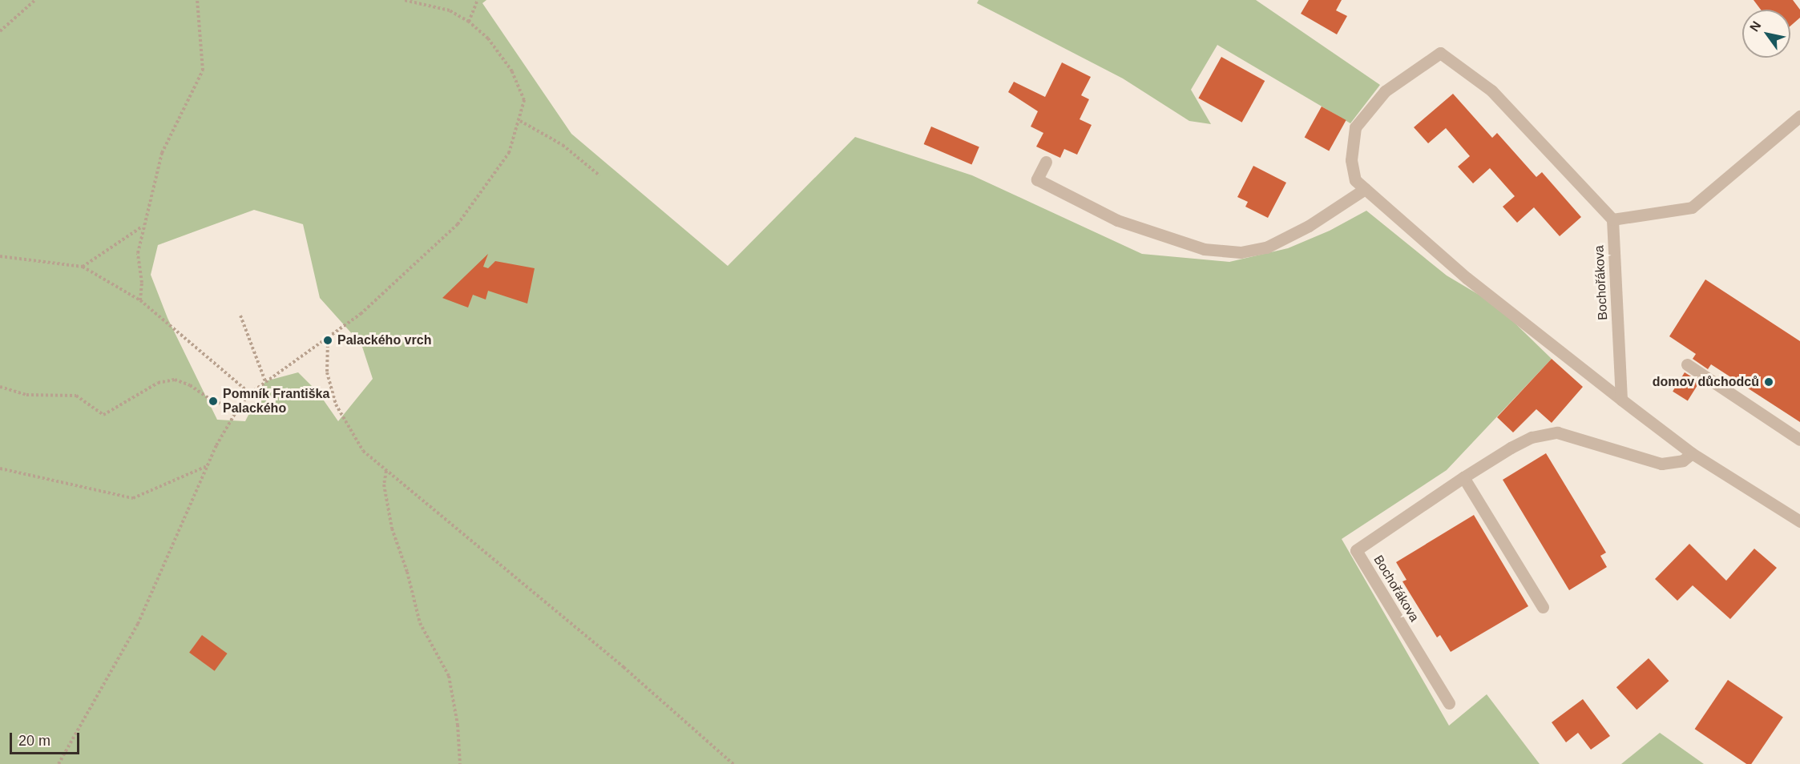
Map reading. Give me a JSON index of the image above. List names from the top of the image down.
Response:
{
  "streets": {
    "street": ["Bochořákova"]
  },
  "places": ["Palackého vrch", "domov důchodců", "Pomník Františka Palackého"],
  "scale_bar": "20 m",
  "north": "top left"
}
